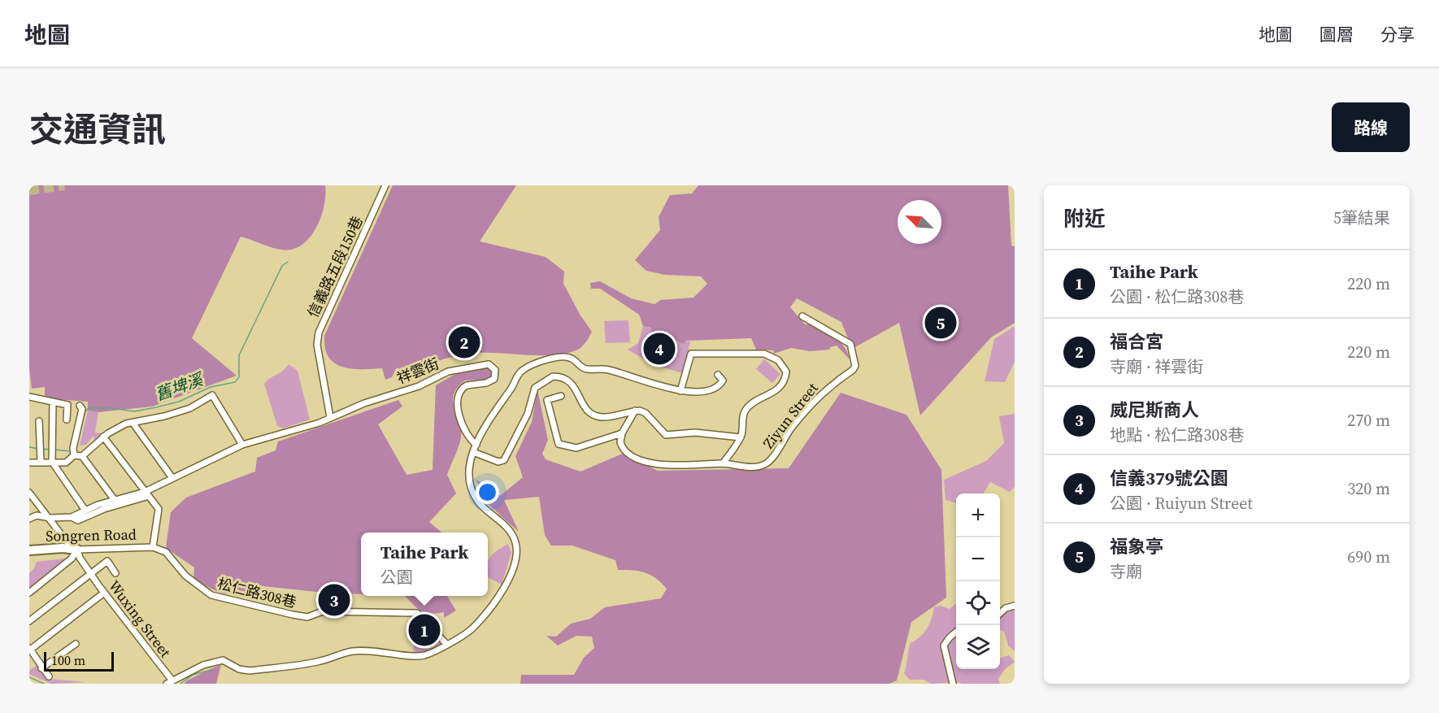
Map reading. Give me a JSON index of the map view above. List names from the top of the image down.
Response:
{
  "streets": {
    "street": [
      "信義路五段150巷",
      "祥雲街",
      "Ziyun Street",
      "Songren Road",
      "松仁路308巷",
      "Wuxing Street"
    ]
  },
  "crossings": [
    ["信義路五段150巷", "祥雲街"],
    ["Songren Road", "松仁路308巷"],
    ["Songren Road", "Wuxing Street"]
  ],
  "water": ["舊埤溪"],
  "scale_bar": "100 m",
  "north": "top left",
  "page": {
    "header": "地圖",
    "nav": ["地圖", "圖層", "分享"],
    "title": "交通資訊",
    "buttons": "路線",
    "heading": ["附近", "5筆結果"],
    "list": [
      {
        "mark": "1",
        "name": "Taihe Park",
        "note": "公園 · 松仁路308巷",
        "value": "220 m"
      },
      {
        "mark": "2",
        "name": "福合宮",
        "note": "寺廟 · 祥雲街",
        "value": "220 m"
      },
      {
        "mark": "3",
        "name": "威尼斯商人",
        "note": "地點 · 松仁路308巷",
        "value": "270 m"
      },
      {
        "mark": "4",
        "name": "信義379號公園",
        "note": "公園 · Ruiyun Street",
        "value": "320 m"
      },
      {
        "mark": "5",
        "name": "福象亭",
        "note": "寺廟",
        "value": "690 m"
      }
    ],
    "pins": [
      "5",
      "2",
      "4",
      "3",
      "1"
    ],
    "map_buttons": ["+", "−"],
    "popup": ["Taihe Park", "公園"],
    "scale": "100 m"
  }
}
